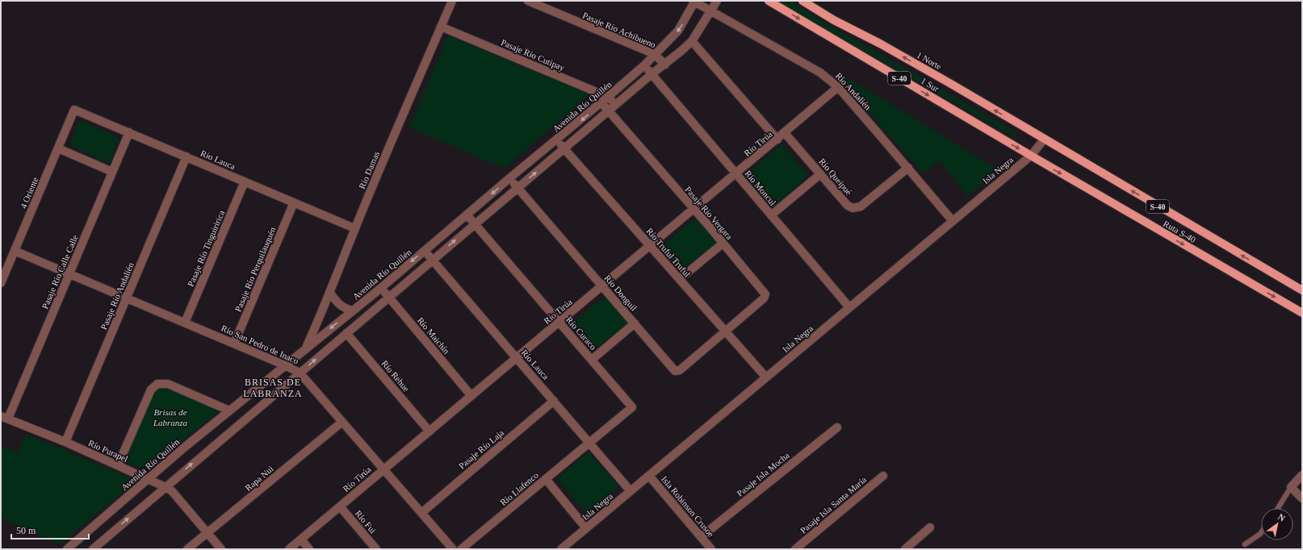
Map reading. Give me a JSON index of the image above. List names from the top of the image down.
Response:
{
  "streets": {
    "main road": [
      "1 Norte",
      "S-40",
      "1 Sur",
      "Ruta S-40"
    ],
    "street": [
      "Pasaje Río Achibueno",
      "Pasaje Río Cutipay",
      "Río Andalién",
      "Avenida Río Quillén",
      "Río Tirúa",
      "Río Lauca",
      "Río Damas",
      "Isla Negra",
      "Río Queipué",
      "Río Moncul",
      "4 Oriente",
      "Pasaje Río Vergara",
      "Pasaje Río Tinguiririca",
      "Río Truful Truful",
      "Pasaje Río Perquilauquén",
      "Pasaje Río Calle Calle",
      "Río Donguil",
      "Pasaje Río Andalién",
      "Río Curaco",
      "Río Maichín",
      "Río San Pedro de Inaco",
      "Río Rehue",
      "Pasaje Río Laja",
      "Río Purapel",
      "Pasaje Isla Mocha",
      "Rapa Nui",
      "Río Llafenco",
      "Pasaje Isla Santa María",
      "Isla Robinson Crusoe",
      "Río Fui"
    ]
  },
  "crossings": [
    ["Pasaje Río Achibueno", "Avenida Río Quillén"],
    ["Pasaje Río Cutipay", "Avenida Río Quillén"],
    ["Pasaje Río Cutipay", "Río Damas"],
    ["1 Norte", "Isla Negra"],
    ["1 Norte", "Ruta S-40"],
    ["1 Sur", "Isla Negra"],
    ["1 Sur", "Ruta S-40"],
    ["Río Andalién", "Avenida Río Quillén"],
    ["Río Andalién", "Río Tirúa"],
    ["Río Andalién", "Isla Negra"],
    ["Río Andalién", "Río Queipué"],
    ["Avenida Río Quillén", "Río Lauca"],
    ["Avenida Río Quillén", "Río Damas"],
    ["Avenida Río Quillén", "Río Moncul"],
    ["Avenida Río Quillén", "Pasaje Río Vergara"],
    ["Avenida Río Quillén", "Río Truful Truful"],
    ["Avenida Río Quillén", "Río Donguil"],
    ["Avenida Río Quillén", "Río Curaco"],
    ["Avenida Río Quillén", "Río Maichín"],
    ["Avenida Río Quillén", "Río San Pedro de Inaco"],
    ["Avenida Río Quillén", "Río Purapel"],
    ["Río Tirúa", "Río Lauca"],
    ["Río Tirúa", "Río Queipué"],
    ["Río Tirúa", "Río Moncul"],
    ["Río Tirúa", "Pasaje Río Vergara"],
    ["Río Tirúa", "Río Truful Truful"],
    ["Río Tirúa", "Río Donguil"],
    ["Río Tirúa", "Río Curaco"],
    ["Río Tirúa", "Río Maichín"],
    ["Río Tirúa", "Río San Pedro de Inaco"],
    ["Río Tirúa", "Río Rehue"],
    ["Río Tirúa", "Río Fui"],
    ["Río Lauca", "Río Damas"],
    ["Río Lauca", "Isla Negra"],
    ["Río Lauca", "4 Oriente"],
    ["Río Lauca", "Pasaje Río Tinguiririca"],
    ["Río Lauca", "Pasaje Río Perquilauquén"],
    ["Río Lauca", "Pasaje Río Calle Calle"],
    ["Río Lauca", "Pasaje Río Andalién"],
    ["Río Lauca", "Río Curaco"],
    ["Río Lauca", "Pasaje Río Laja"],
    ["Río Lauca", "Río Llafenco"],
    ["Isla Negra", "Río Moncul"],
    ["Isla Negra", "Ruta S-40"],
    ["Isla Negra", "Río Truful Truful"],
    ["Isla Negra", "Isla Robinson Crusoe"],
    ["4 Oriente", "Río San Pedro de Inaco"],
    ["Pasaje Río Vergara", "Río Truful Truful"],
    ["Pasaje Río Vergara", "Río Donguil"],
    ["Pasaje Río Tinguiririca", "Río San Pedro de Inaco"],
    ["Río Truful Truful", "Río Donguil"],
    ["Pasaje Río Perquilauquén", "Río San Pedro de Inaco"],
    ["Pasaje Río Calle Calle", "Río San Pedro de Inaco"],
    ["Pasaje Río Calle Calle", "Río Purapel"],
    ["Pasaje Río Andalién", "Río San Pedro de Inaco"],
    ["Pasaje Río Andalién", "Río Purapel"],
    ["Río Curaco", "Río Llafenco"],
    ["Río San Pedro de Inaco", "Pasaje Río Laja"],
    ["Río San Pedro de Inaco", "Rapa Nui"],
    ["Río Purapel", "Rapa Nui"],
    ["Pasaje Isla Mocha", "Isla Robinson Crusoe"]
  ],
  "one_way": ["1 Norte", "1 Sur"],
  "districts": ["BRISAS DE LABRANZA"],
  "parks": ["Brisas de Labranza"],
  "scale_bar": "50 m",
  "north": "top right"
}
